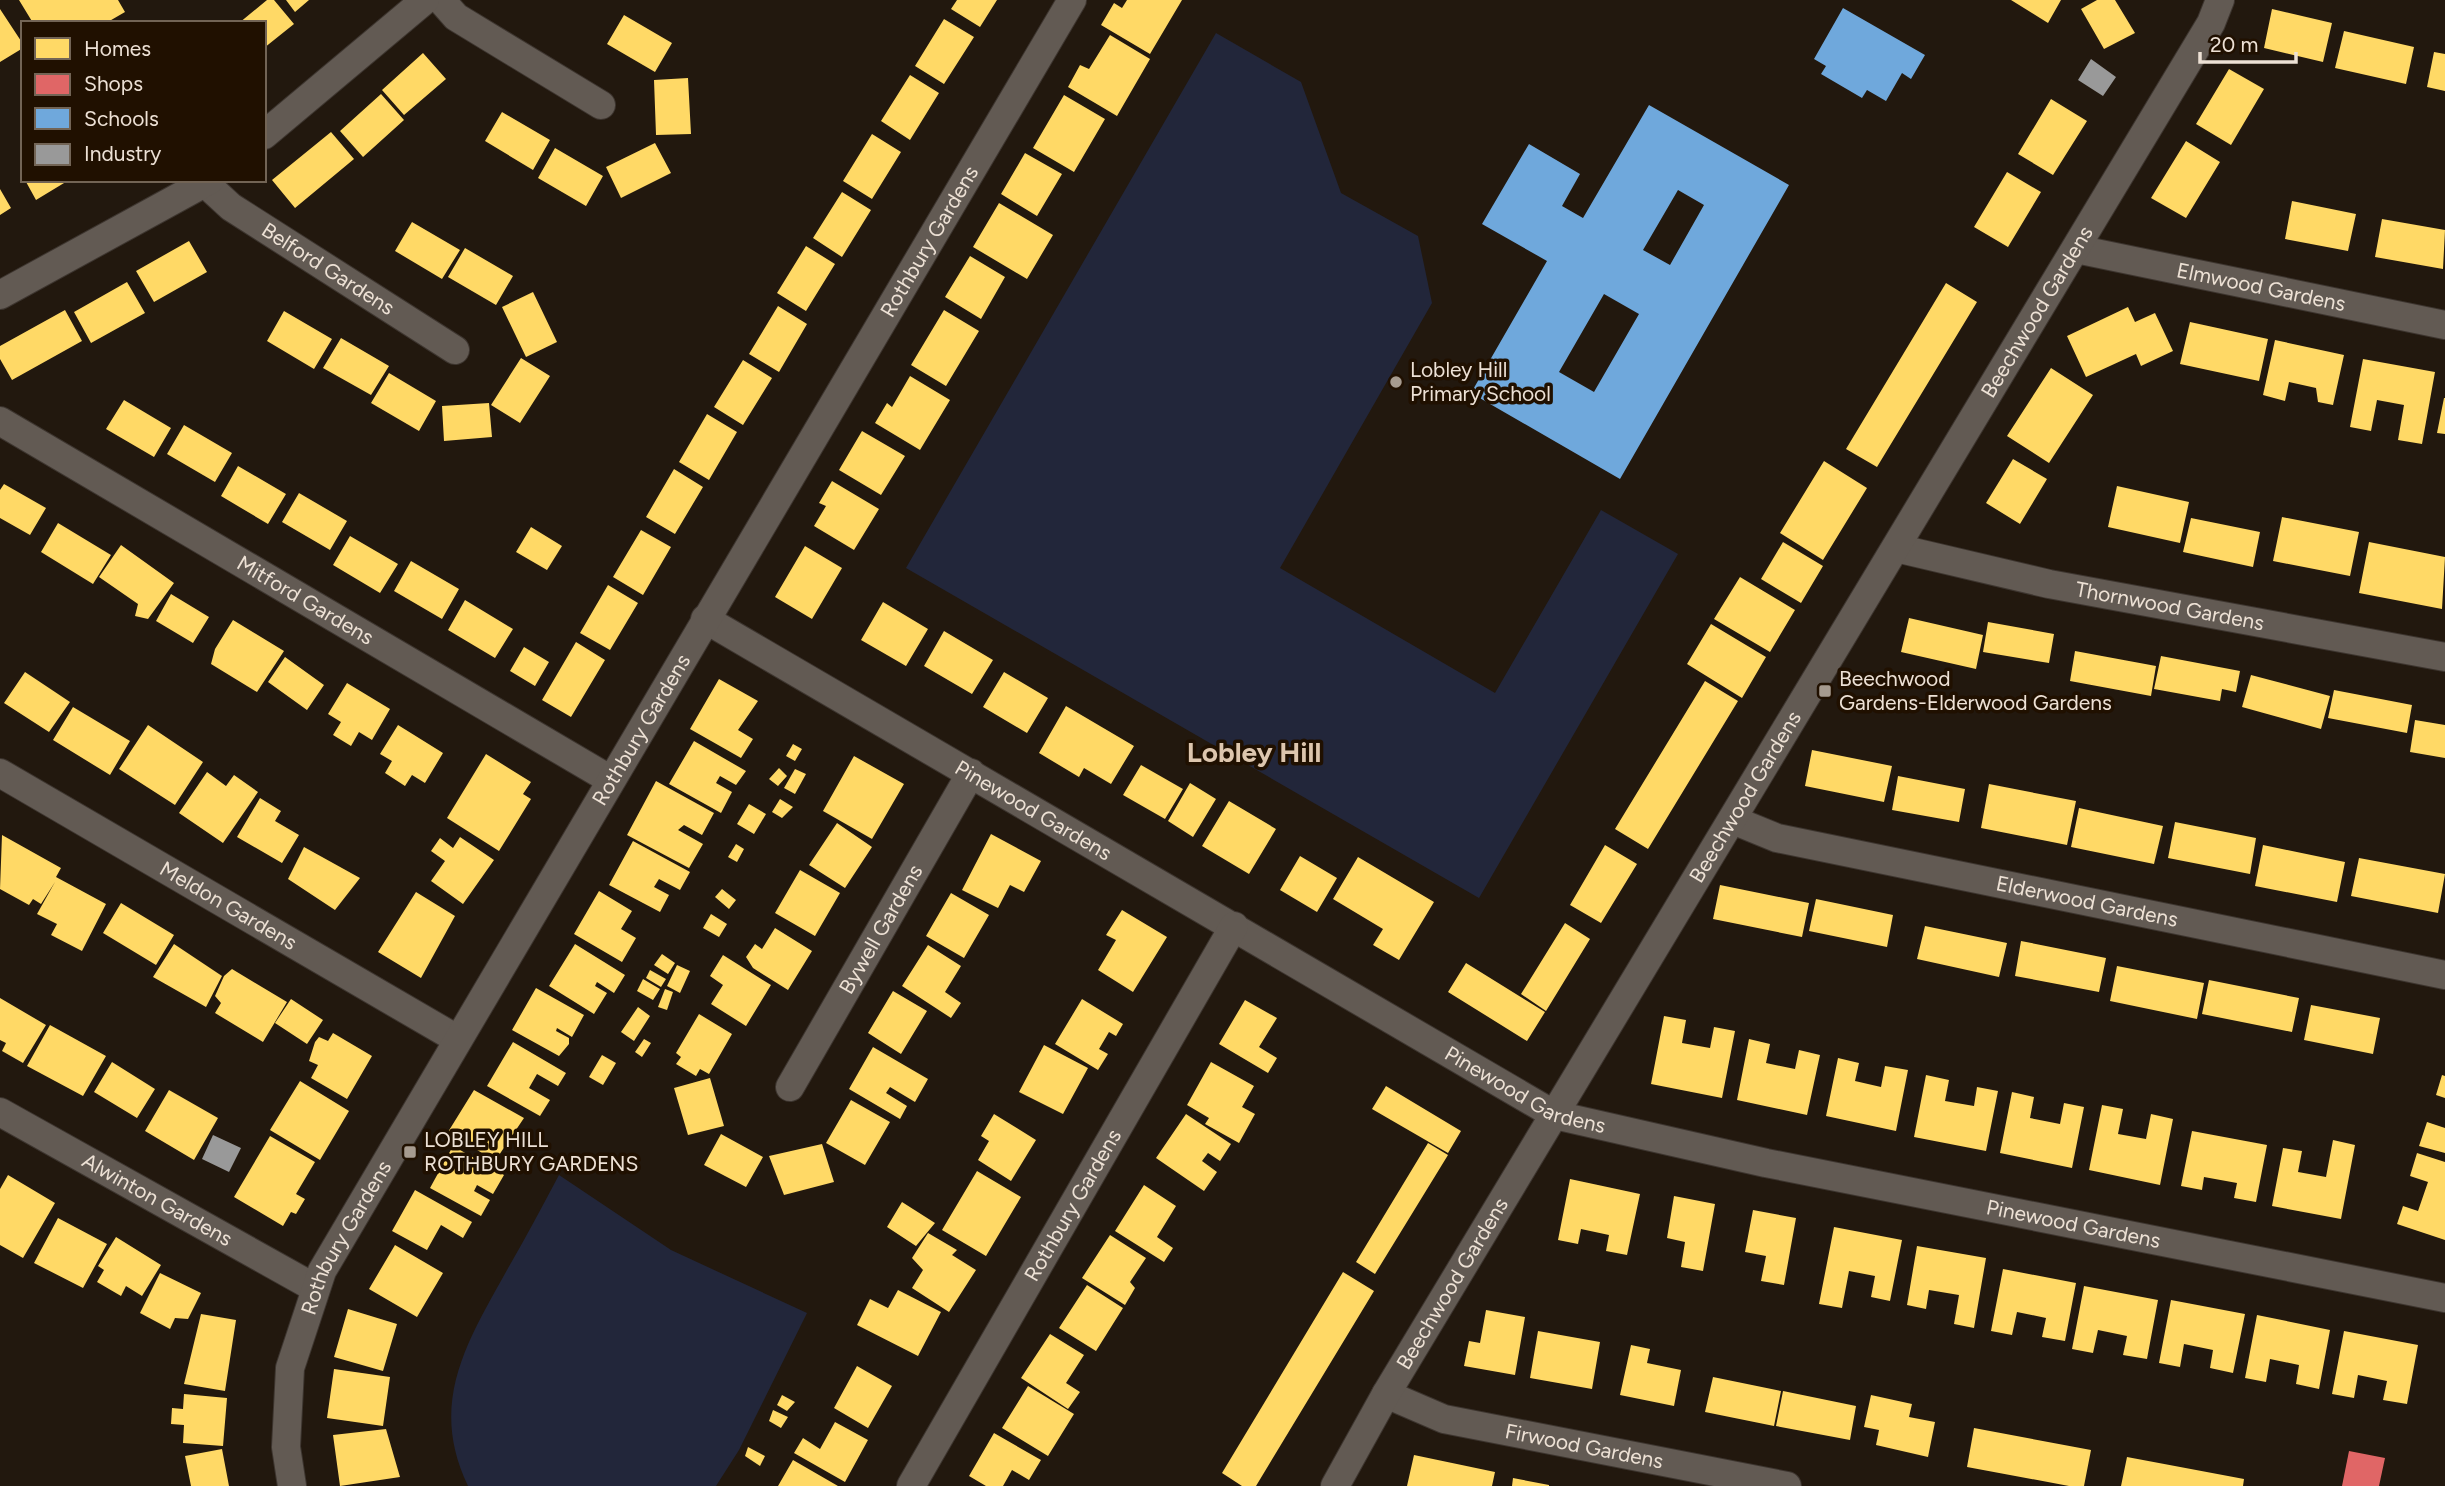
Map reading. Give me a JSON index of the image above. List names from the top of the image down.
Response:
{
  "streets": {
    "street": [
      "Rothbury Gardens",
      "Belford Gardens",
      "Elmwood Gardens",
      "Beechwood Gardens",
      "Mitford Gardens",
      "Thornwood Gardens",
      "Pinewood Gardens",
      "Elderwood Gardens",
      "Meldon Gardens",
      "Bywell Gardens",
      "Alwinton Gardens",
      "Firwood Gardens"
    ]
  },
  "crossings": [
    ["Rothbury Gardens", "Mitford Gardens"],
    ["Rothbury Gardens", "Pinewood Gardens"],
    ["Rothbury Gardens", "Meldon Gardens"],
    ["Rothbury Gardens", "Alwinton Gardens"],
    ["Elmwood Gardens", "Beechwood Gardens"],
    ["Beechwood Gardens", "Thornwood Gardens"],
    ["Beechwood Gardens", "Pinewood Gardens"],
    ["Beechwood Gardens", "Elderwood Gardens"],
    ["Beechwood Gardens", "Firwood Gardens"],
    ["Pinewood Gardens", "Bywell Gardens"]
  ],
  "districts": ["Lobley Hill"],
  "places": {
    "other": ["Lobley Hill Primary School"],
    "transit": ["Beechwood Gardens-Elderwood Gardens", "LOBLEY HILL ROTHBURY GARDENS"]
  },
  "legend": [
    "Homes",
    "Shops",
    "Schools",
    "Industry"
  ],
  "scale_bar": "20 m"
}
